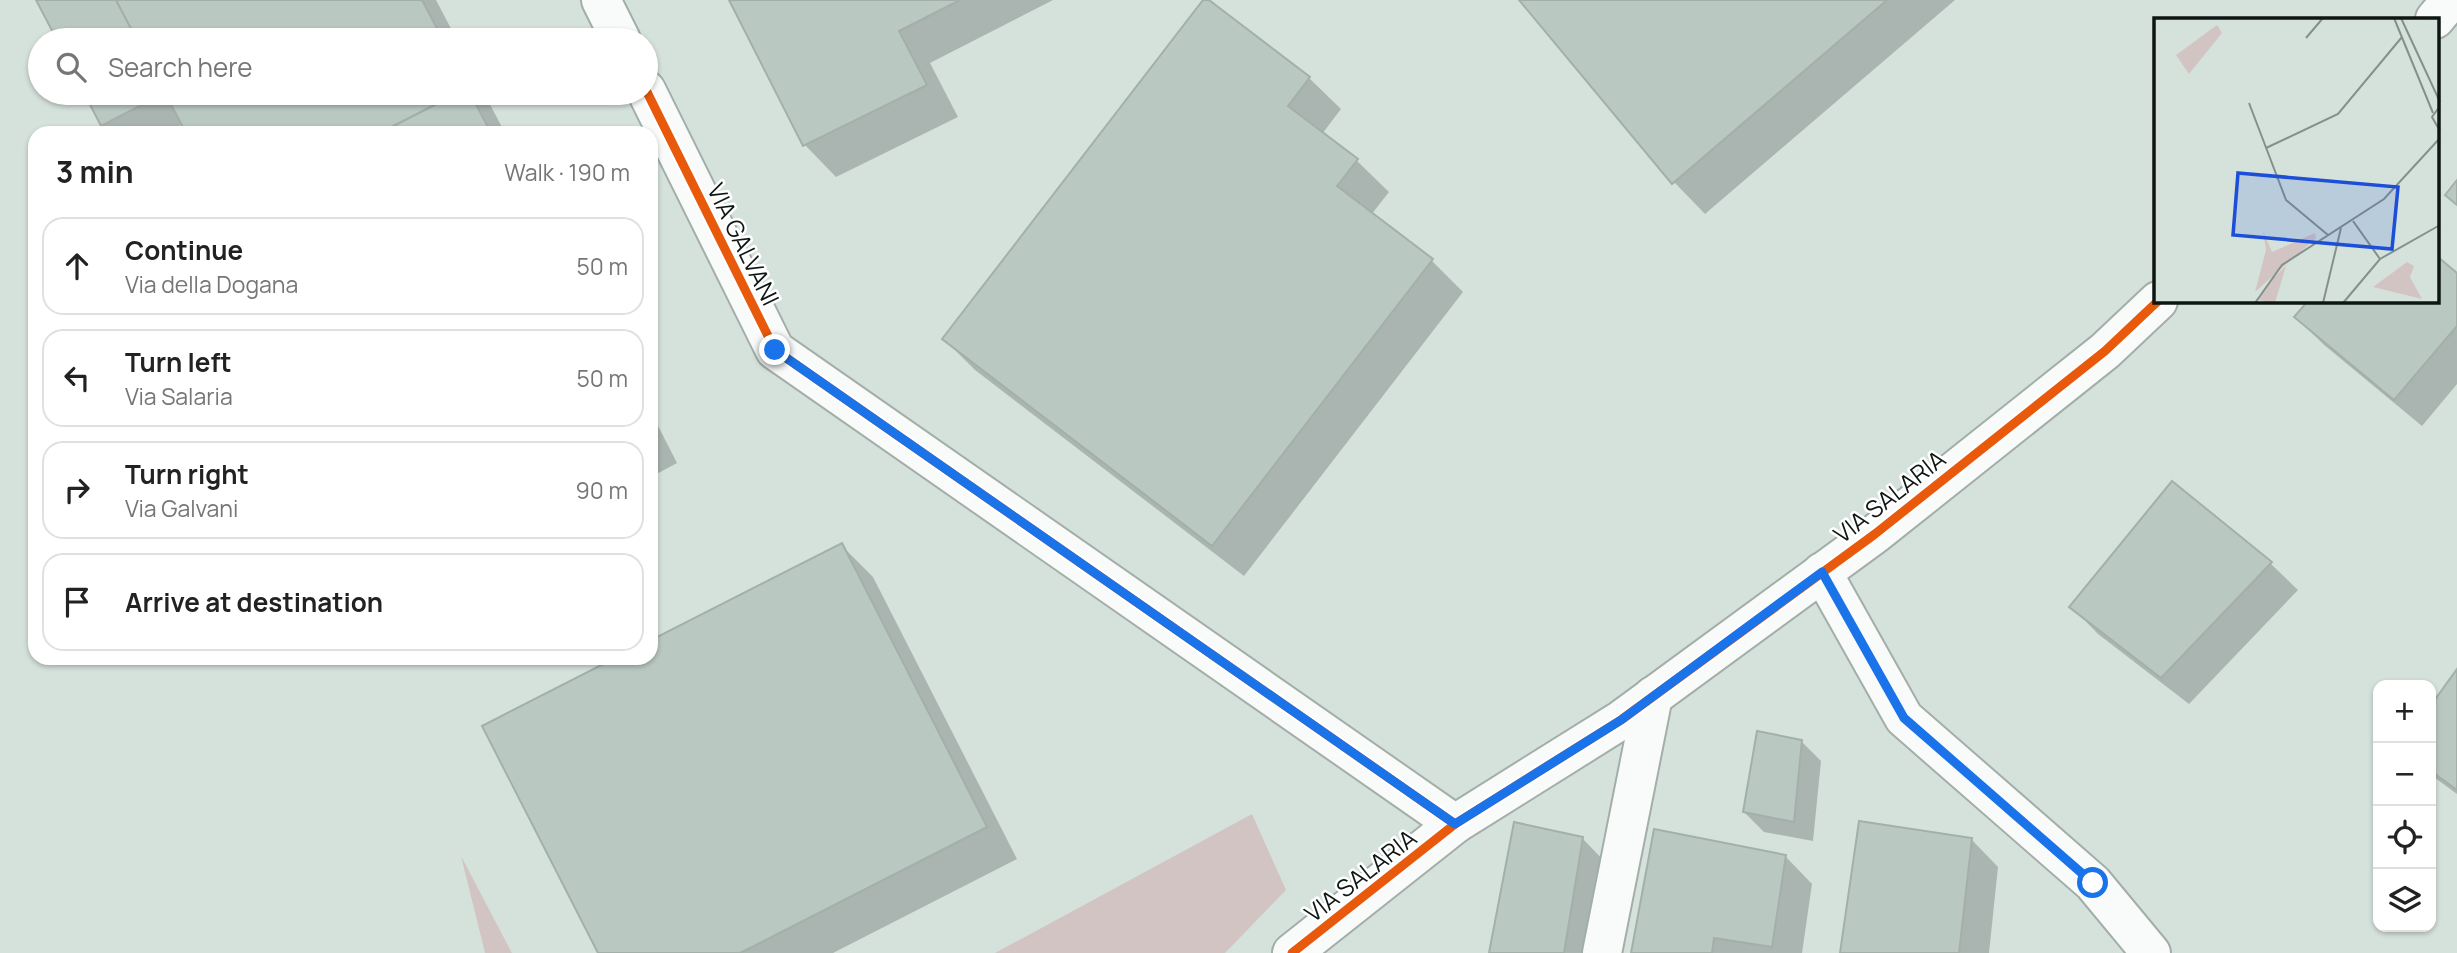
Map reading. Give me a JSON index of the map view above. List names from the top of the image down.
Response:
{
  "streets": {
    "street": ["VIA GALVANI", "VIA SALARIA"]
  },
  "crossings": [
    ["VIA GALVANI", "VIA SALARIA"]
  ],
  "page": {
    "search": "Search here",
    "heading": ["3 min", "Walk · 190 m"],
    "list": [
      ["Continue", "Via della Dogana", "50 m"],
      ["Turn left", "Via Salaria", "50 m"],
      ["Turn right", "Via Galvani", "90 m"],
      "Arrive at destination"
    ],
    "map_buttons": ["+", "−"]
  }
}
